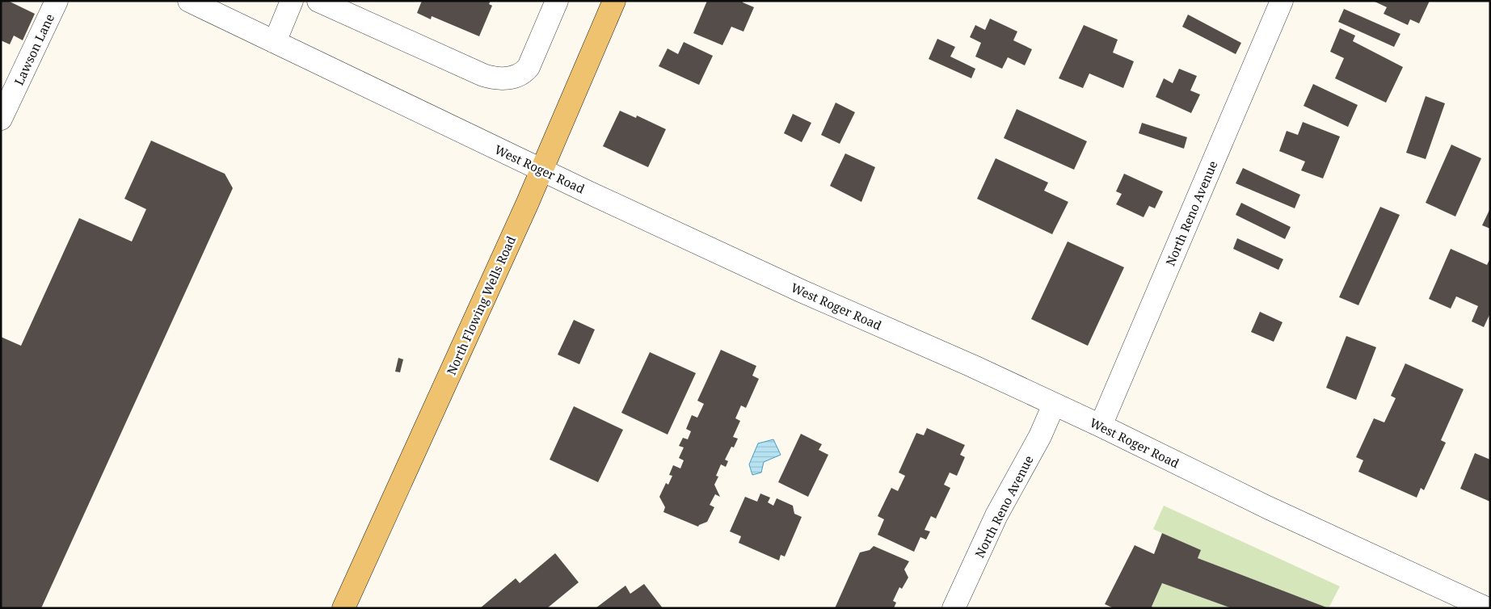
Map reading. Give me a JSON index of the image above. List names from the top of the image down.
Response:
{
  "streets": {
    "main road": ["North Flowing Wells Road"],
    "street": ["Lawson Lane", "West Roger Road", "North Reno Avenue"]
  },
  "crossings": [
    ["West Roger Road", "North Reno Avenue"],
    ["West Roger Road", "North Flowing Wells Road"]
  ]
}
